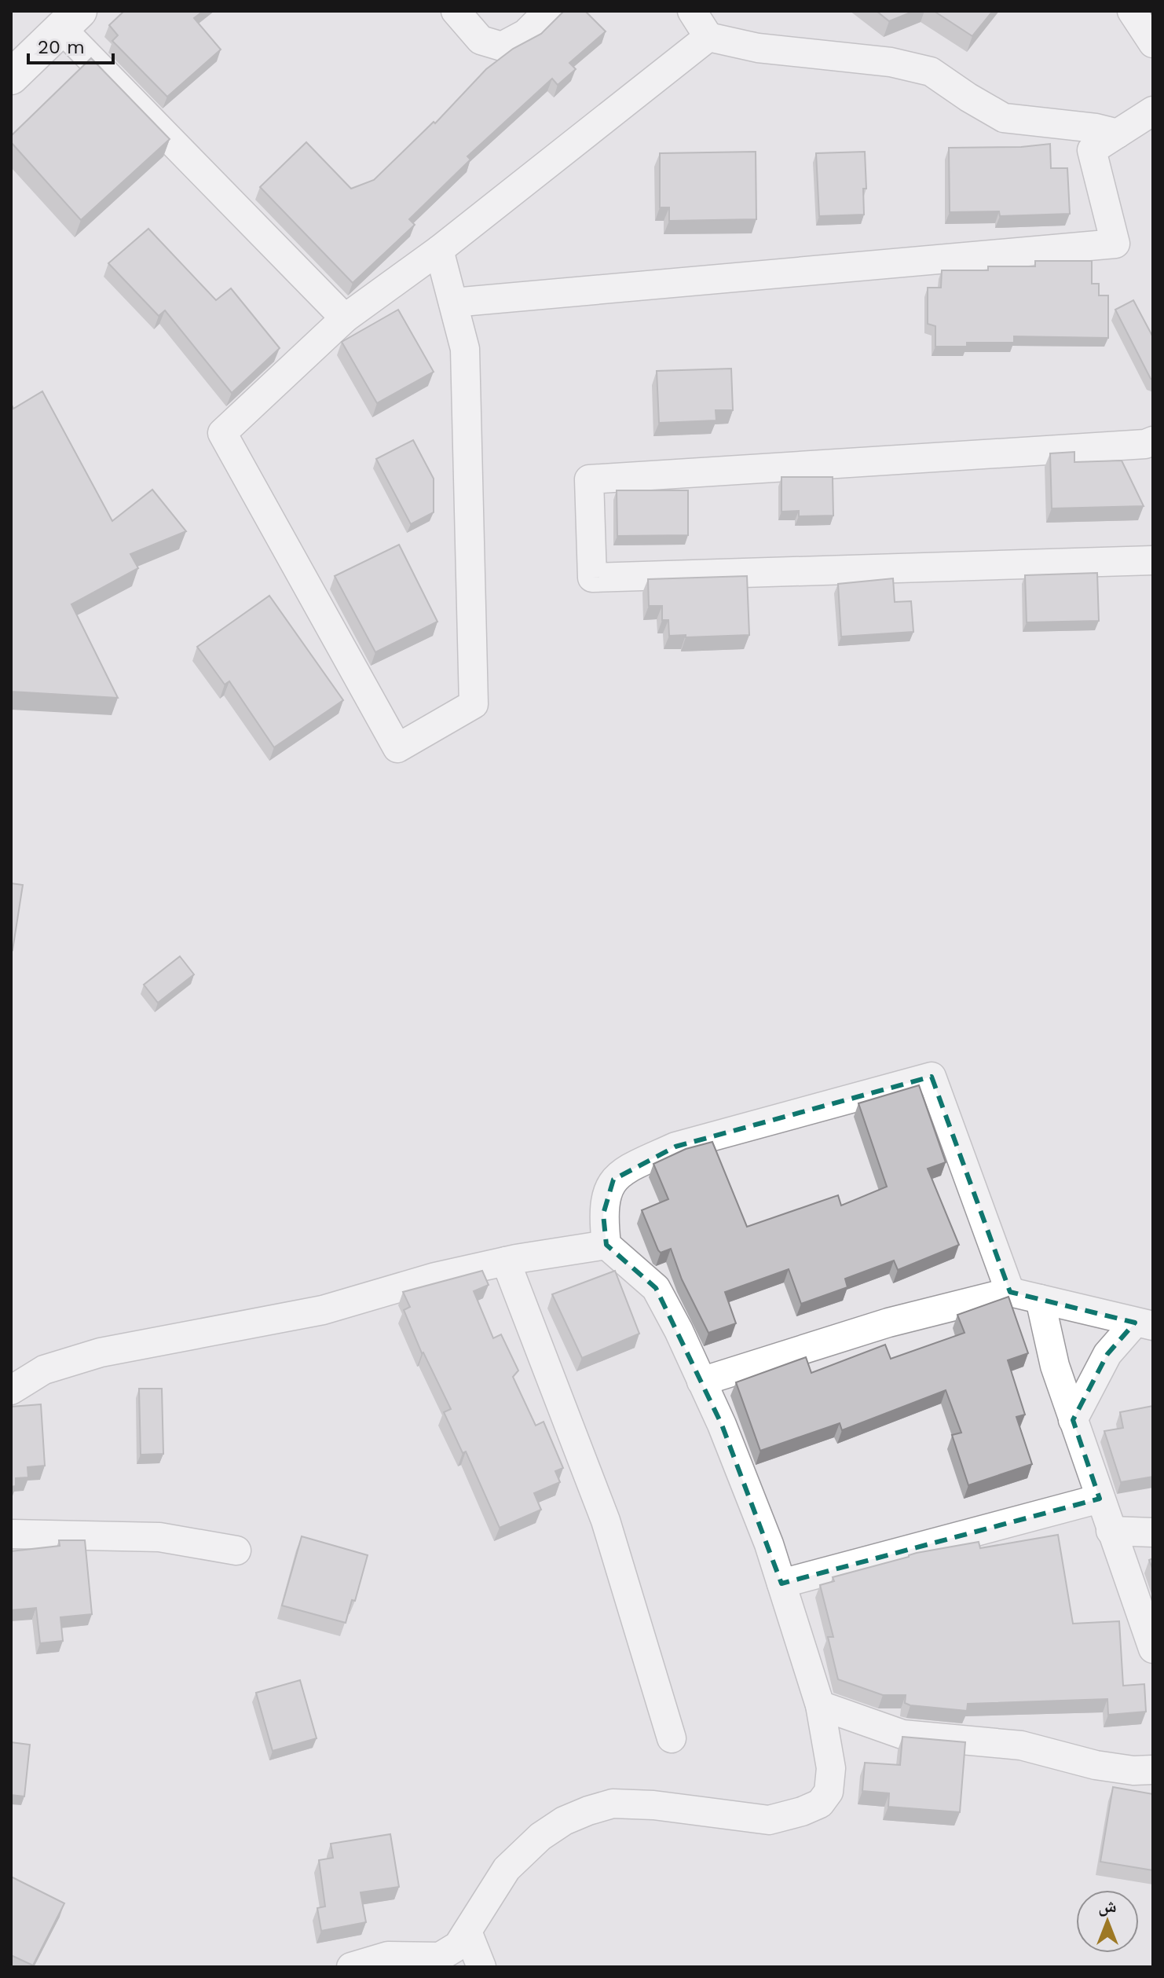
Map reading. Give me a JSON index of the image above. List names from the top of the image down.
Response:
{
  "scale_bar": "20 m",
  "north": "top"
}
